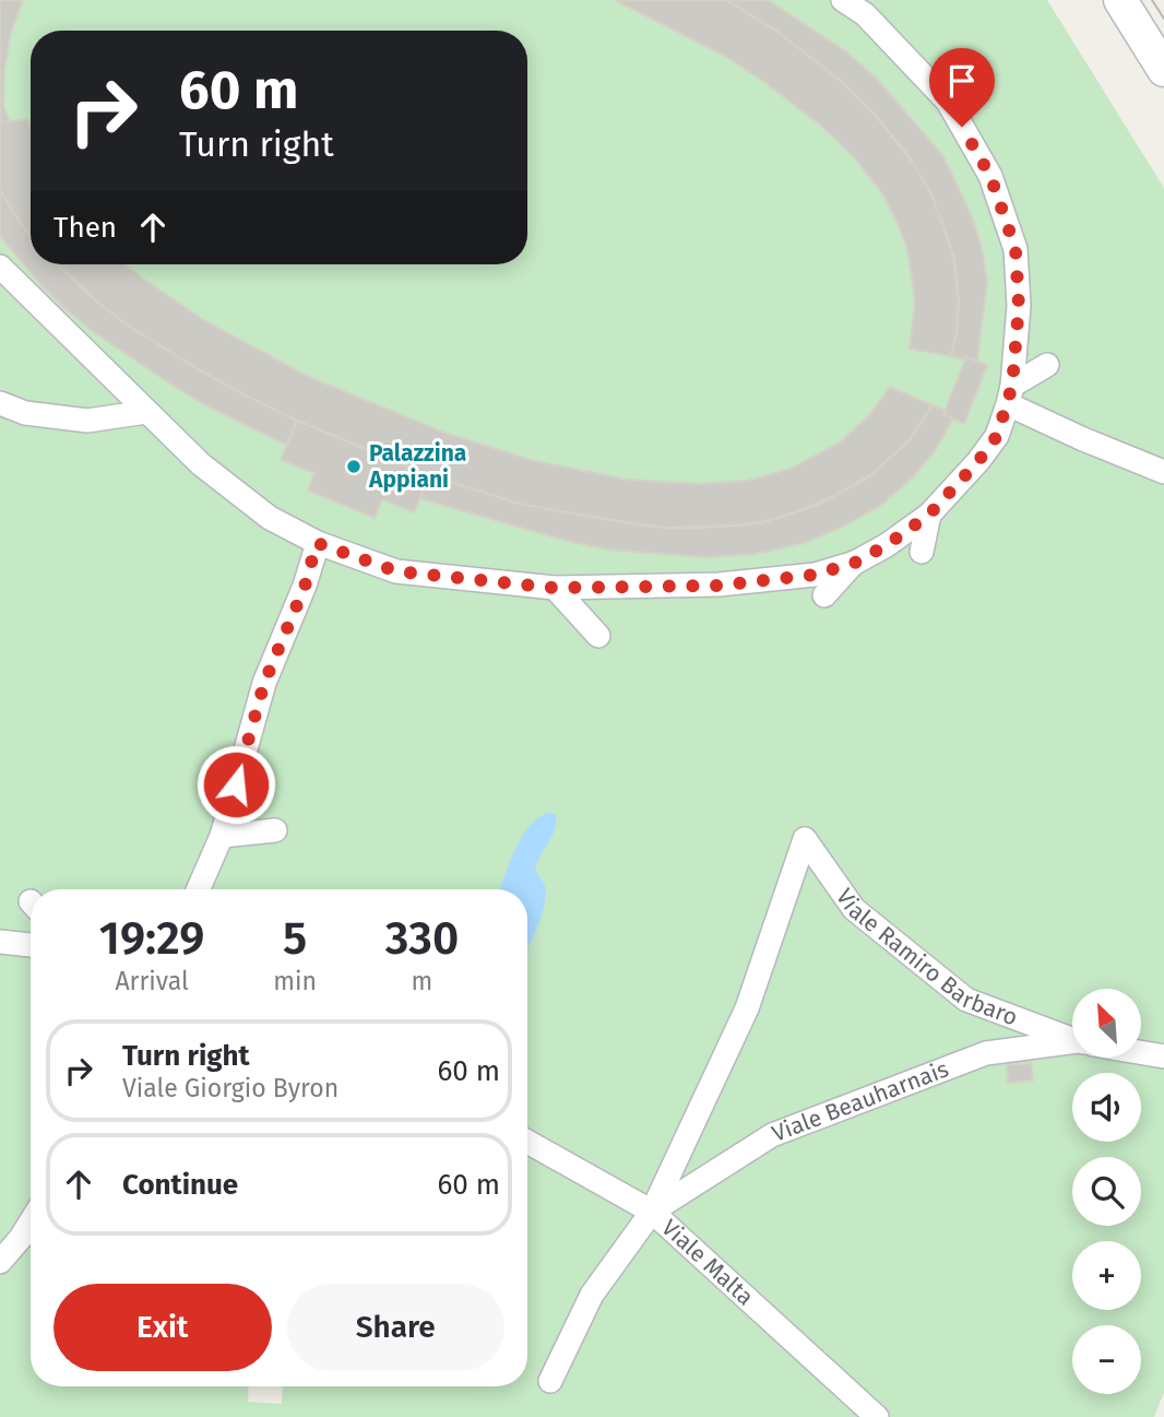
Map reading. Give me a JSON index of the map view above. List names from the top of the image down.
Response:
{
  "streets": {
    "street": ["Viale Ramiro Barbaro", "Viale Beauharnais", "Viale Malta"]
  },
  "crossings": [
    ["Viale Ramiro Barbaro", "Viale Beauharnais"],
    ["Viale Ramiro Barbaro", "Viale Malta"],
    ["Viale Beauharnais", "Viale Malta"]
  ],
  "places": ["Palazzina Appiani"],
  "north": "top left",
  "page": {
    "turn": ["60 m", "Turn right"],
    "then": "Then",
    "eta": [
      "19:29",
      "Arrival",
      "5",
      "min",
      "330",
      "m"
    ],
    "map_buttons": ["+", "−"],
    "list": [
      {
        "name": "Turn right",
        "note": "Viale Giorgio Byron",
        "value": "60 m"
      },
      {
        "name": "Continue",
        "value": "60 m"
      }
    ],
    "buttons": ["Exit", "Share"]
  }
}
